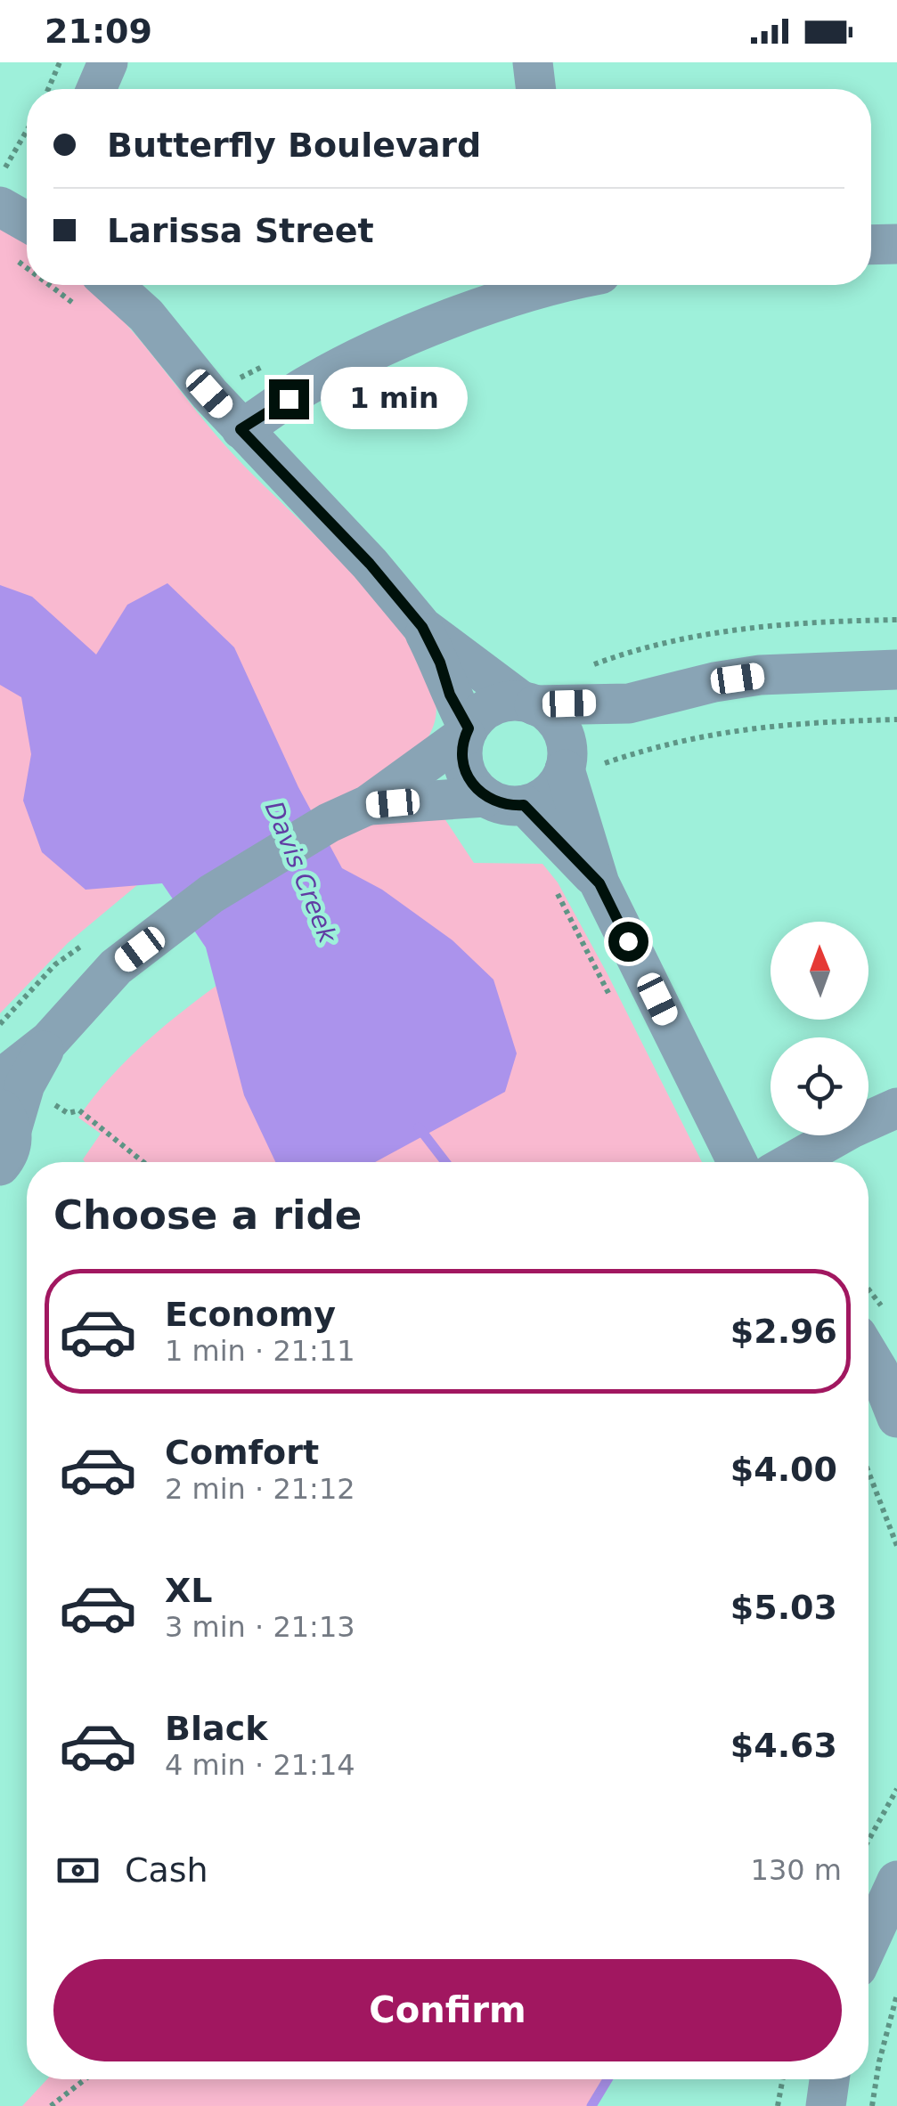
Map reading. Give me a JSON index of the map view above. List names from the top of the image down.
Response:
{
  "water": ["Davis Creek"],
  "north": "top",
  "page": {
    "status": "21:09",
    "banner": ["Butterfly Boulevard", "Larissa Street"],
    "bubble": "1 min",
    "heading": "Choose a ride",
    "list": [
      {
        "name": "Economy",
        "note": "1 min · 21:11",
        "value": "$2.96"
      },
      {
        "name": "Comfort",
        "note": "2 min · 21:12",
        "value": "$4.00"
      },
      {
        "name": "XL",
        "note": "3 min · 21:13",
        "value": "$5.03"
      },
      {
        "name": "Black",
        "note": "4 min · 21:14",
        "value": "$4.63"
      }
    ],
    "pay": ["Cash", "130 m"],
    "buttons": "Confirm"
  }
}
